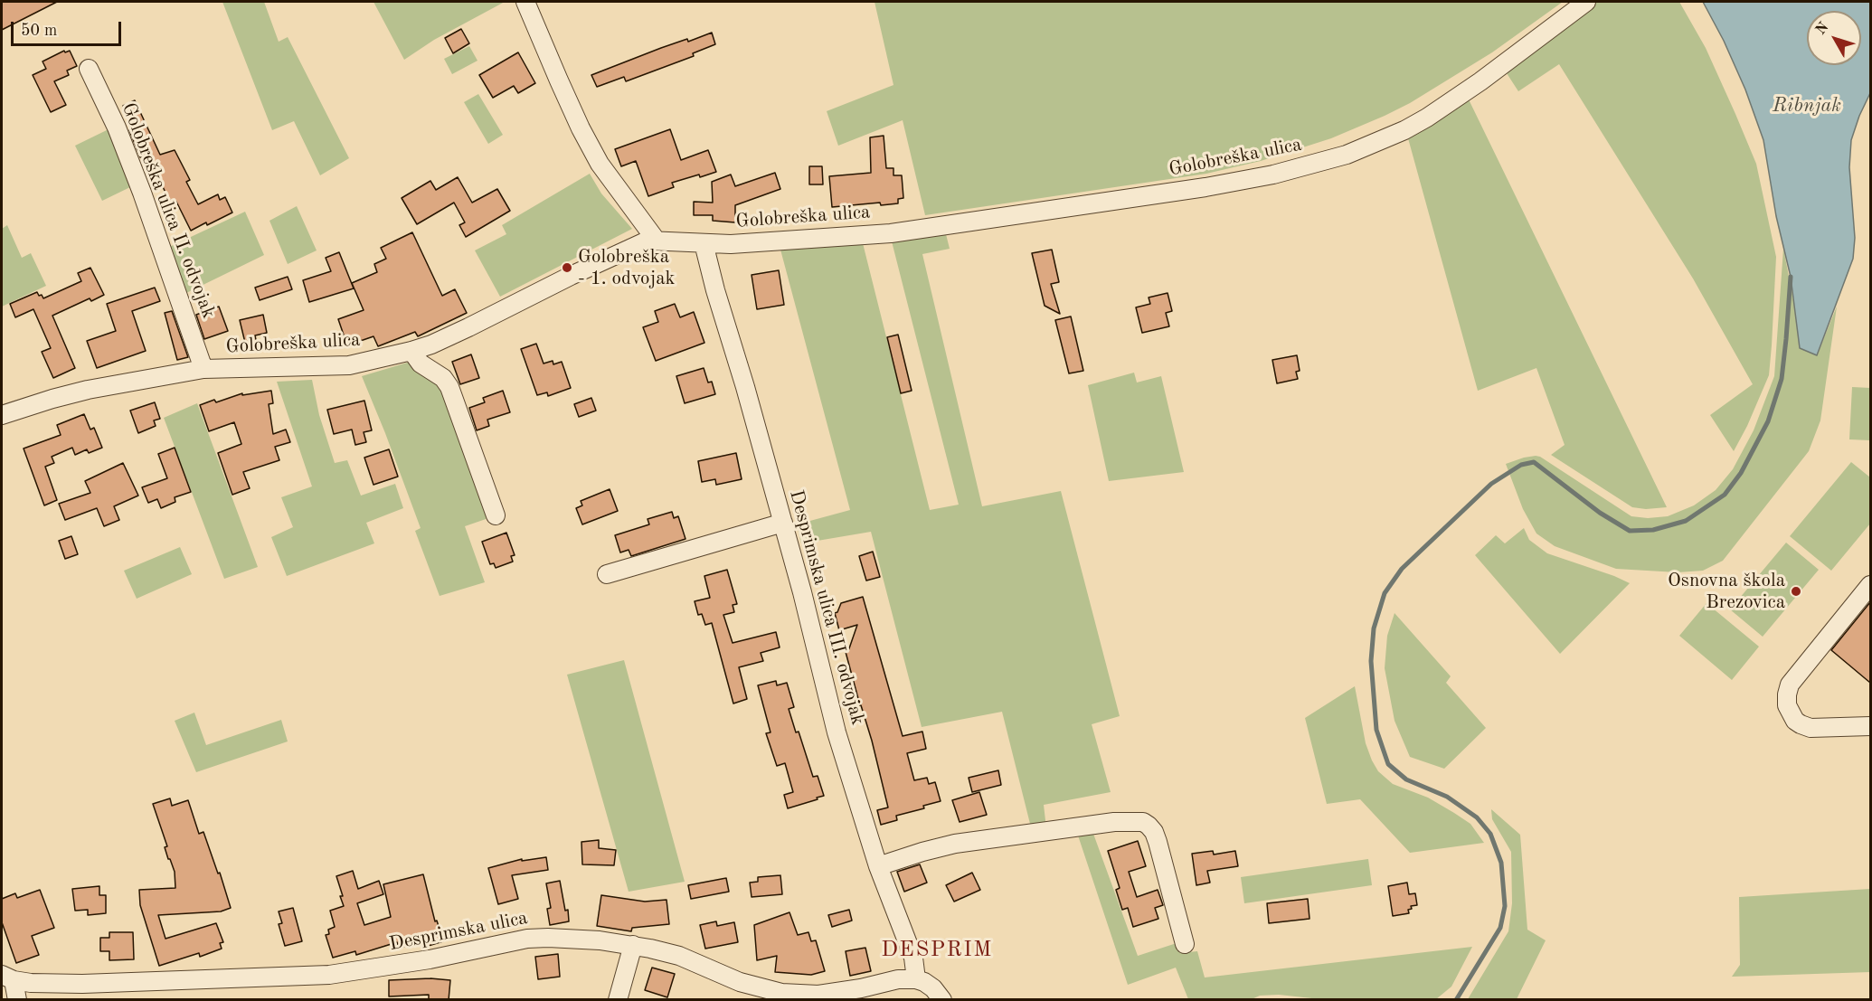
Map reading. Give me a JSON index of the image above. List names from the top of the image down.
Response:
{
  "streets": {
    "street": [
      "Golobreška ulica",
      "Golobreška ulica II. odvojak",
      "Desprimska ulica III. odvojak",
      "Desprimska ulica"
    ]
  },
  "crossings": [
    ["Golobreška ulica", "Golobreška ulica II. odvojak"],
    ["Golobreška ulica", "Desprimska ulica III. odvojak"],
    ["Desprimska ulica III. odvojak", "Desprimska ulica"]
  ],
  "districts": ["DESPRIM"],
  "water": ["Ribnjak"],
  "places": ["Golobreška - 1. odvojak", "Osnovna škola Brezovica"],
  "scale_bar": "50 m",
  "north": "top left"
}
